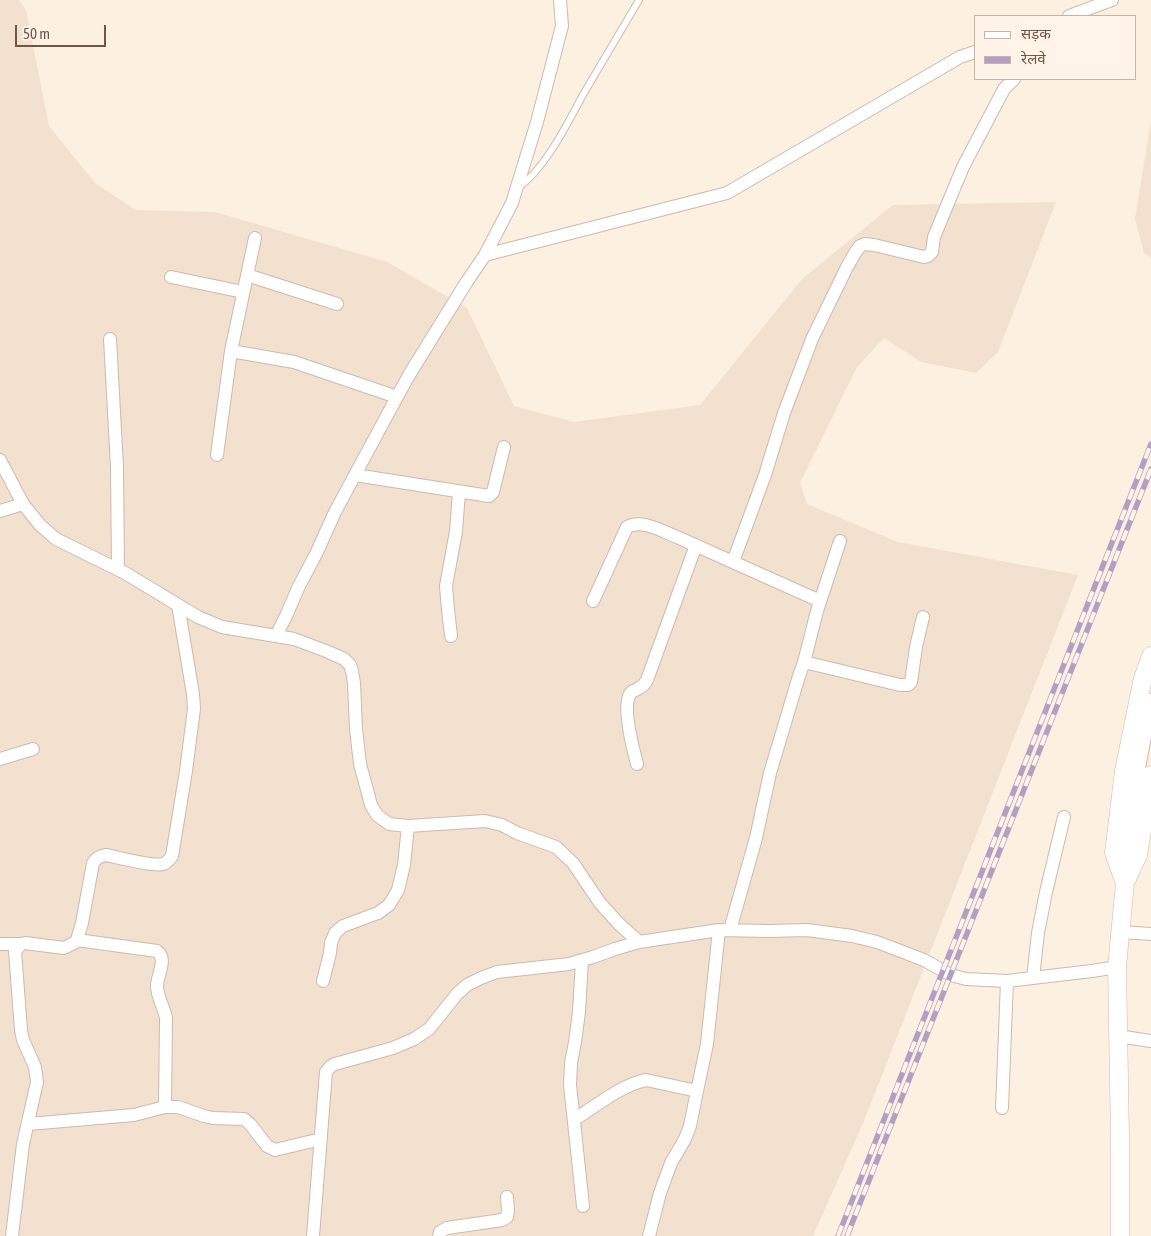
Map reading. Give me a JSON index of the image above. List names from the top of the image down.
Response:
{
  "legend": ["सड़क", "रेलवे"],
  "scale_bar": "50 m"
}
